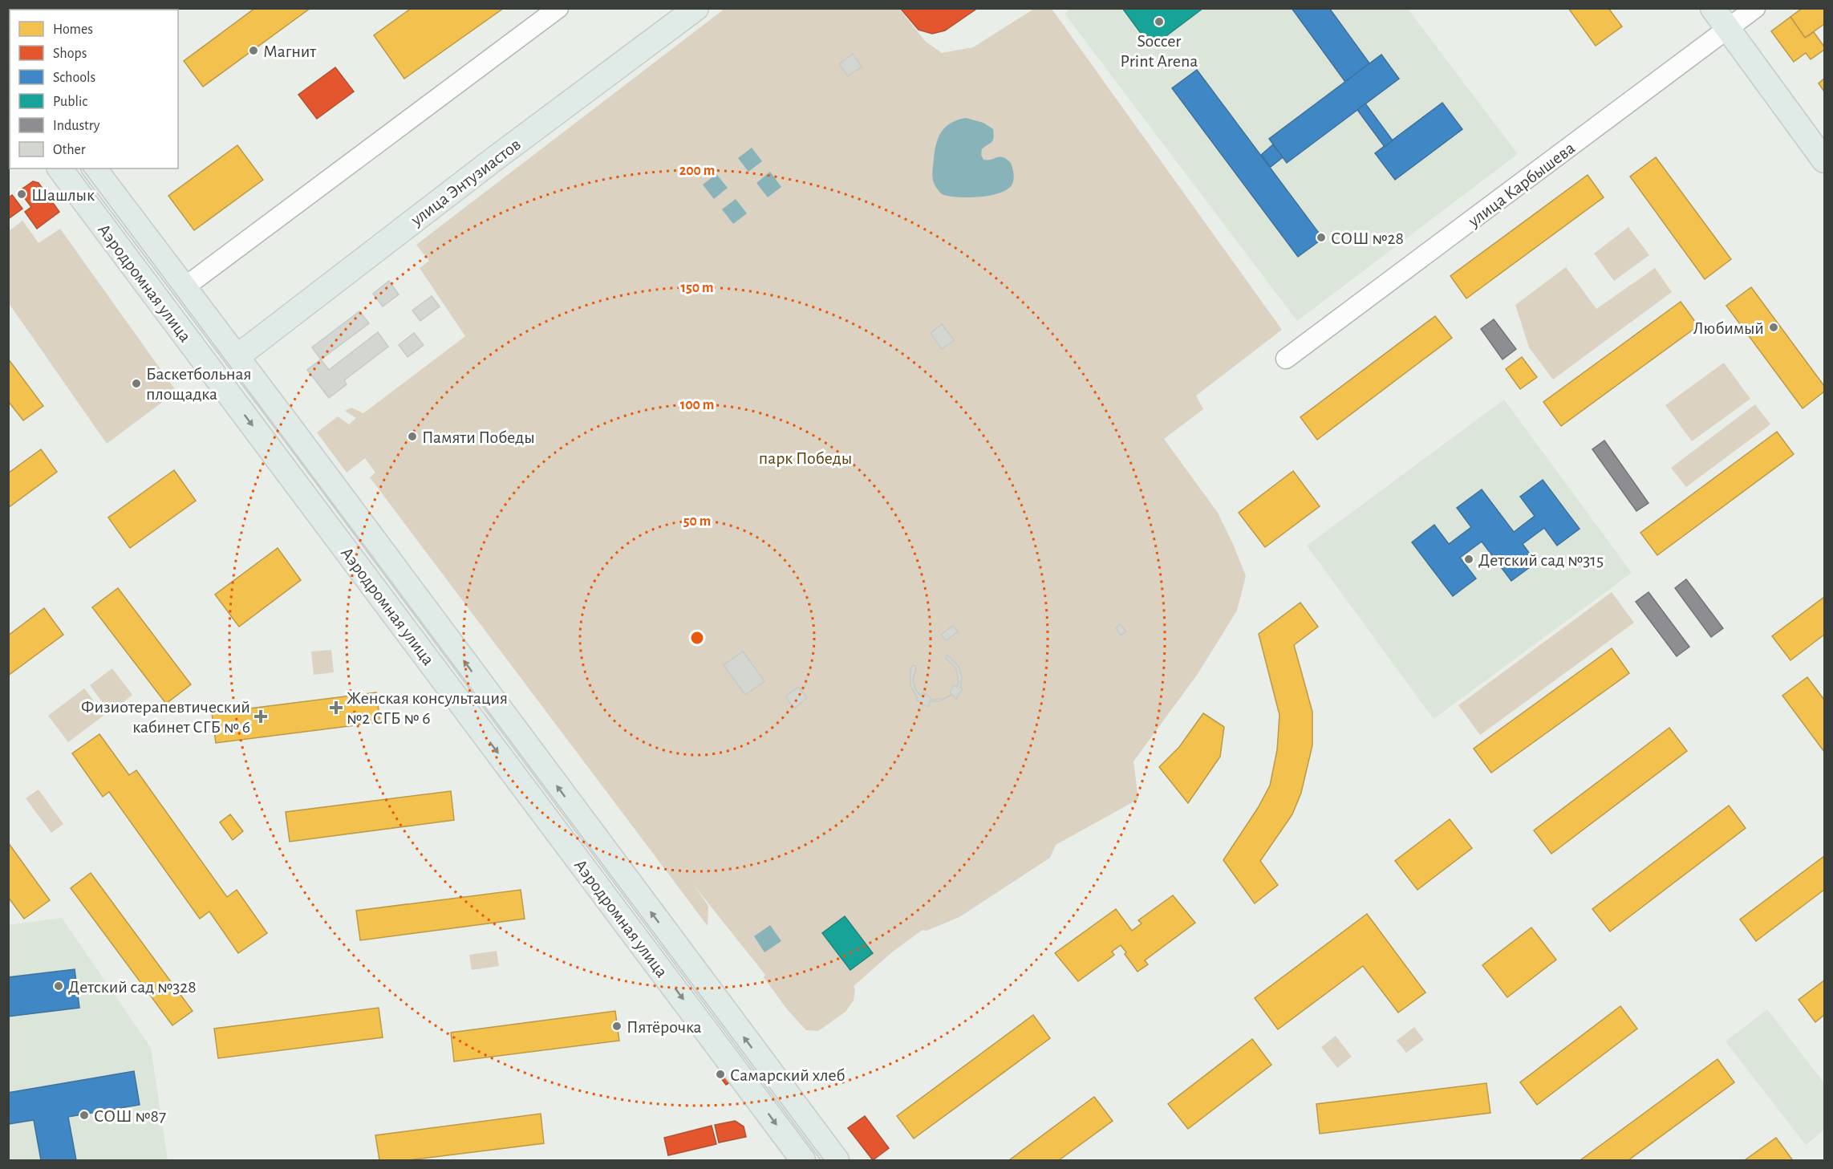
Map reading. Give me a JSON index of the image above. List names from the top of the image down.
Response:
{
  "streets": {
    "main road": ["улица Энтузиастов", "Аэродромная улица"],
    "street": ["улица Карбышева"]
  },
  "crossings": [
    ["улица Энтузиастов", "Аэродромная улица"]
  ],
  "parks": ["парк Победы"],
  "places": {
    "other": [
      "Soccer Print Arena",
      "Магнит",
      "Шашлык",
      "СОШ №28",
      "Любимый",
      "Баскетбольная площадка",
      "Памяти Победы",
      "Детский сад №315",
      "Детский сад №328",
      "Пятёрочка",
      "Самарский хлеб",
      "СОШ №87"
    ],
    "health": ["Женская консультация №2 СГБ № 6", "Физиотерапевтический кабинет СГБ № 6"]
  },
  "legend": [
    "Homes",
    "Shops",
    "Schools",
    "Public",
    "Industry",
    "Other"
  ],
  "rings": [
    "200 m",
    "150 m",
    "100 m",
    "50 m"
  ]
}
